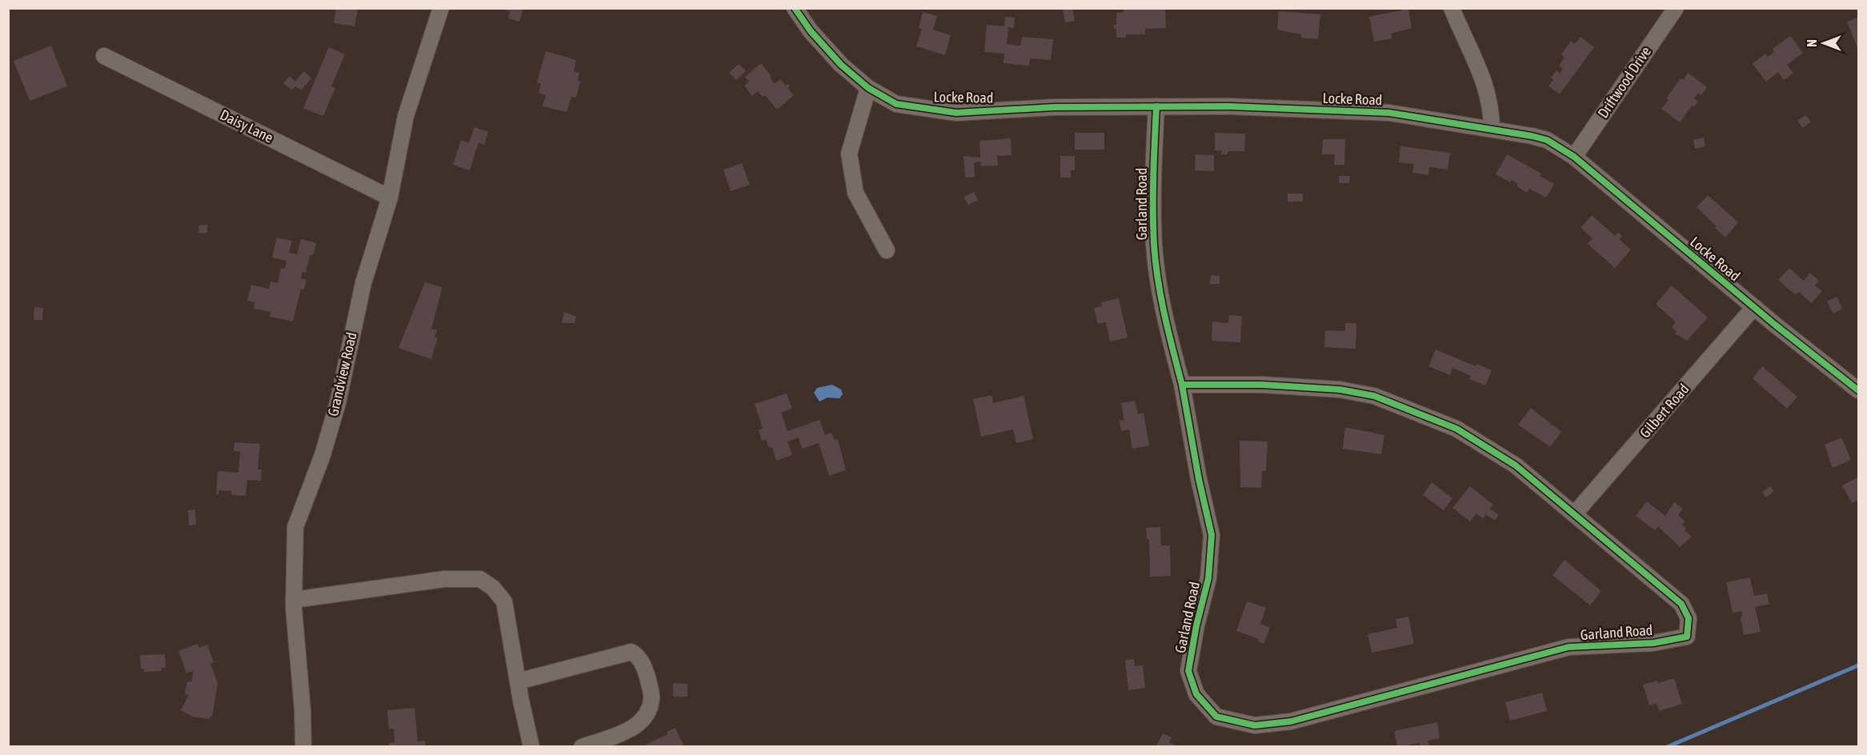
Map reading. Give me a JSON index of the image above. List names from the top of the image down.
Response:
{
  "streets": {
    "street": [
      "Driftwood Drive",
      "Locke Road",
      "Daisy Lane",
      "Garland Road",
      "Grandview Road",
      "Gilbert Road"
    ]
  },
  "crossings": [
    ["Driftwood Drive", "Locke Road"],
    ["Locke Road", "Garland Road"],
    ["Locke Road", "Gilbert Road"],
    ["Daisy Lane", "Grandview Road"],
    ["Garland Road", "Gilbert Road"]
  ],
  "north": "left"
}
